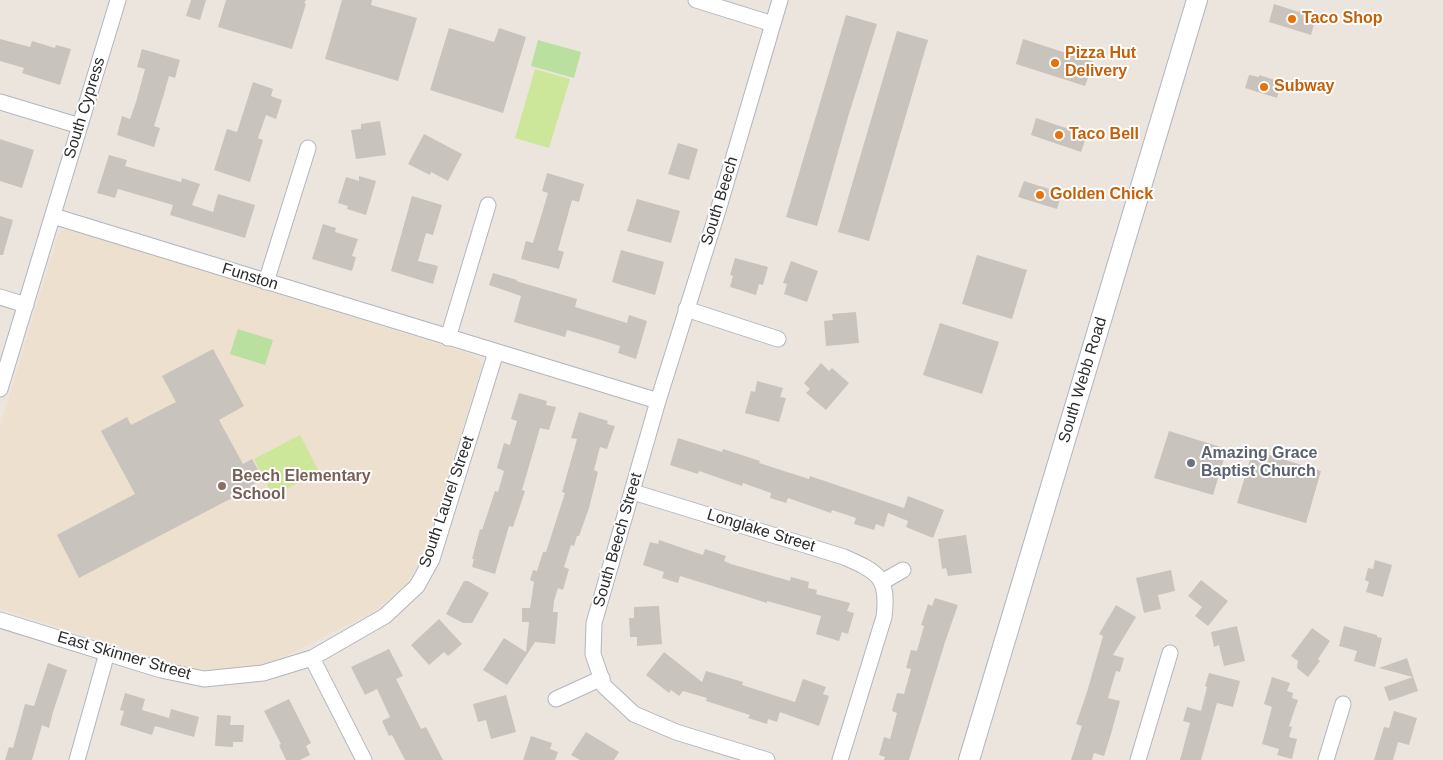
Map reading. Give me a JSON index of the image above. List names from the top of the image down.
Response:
{
  "streets": {
    "main road": ["South Webb Road"],
    "street": [
      "South Cypress",
      "South Beech",
      "Funston",
      "South Laurel Street",
      "Longlake Street",
      "South Beech Street",
      "East Skinner Street"
    ]
  },
  "crossings": [
    ["South Cypress", "Funston"],
    ["South Beech", "South Beech Street"],
    ["Funston", "South Laurel Street"],
    ["South Laurel Street", "East Skinner Street"],
    ["Longlake Street", "South Beech Street"]
  ],
  "places": [
    "Taco Shop",
    "Pizza Hut Delivery",
    "Subway",
    "Taco Bell",
    "Golden Chick",
    "Amazing Grace Baptist Church",
    "Beech Elementary School"
  ]
}
